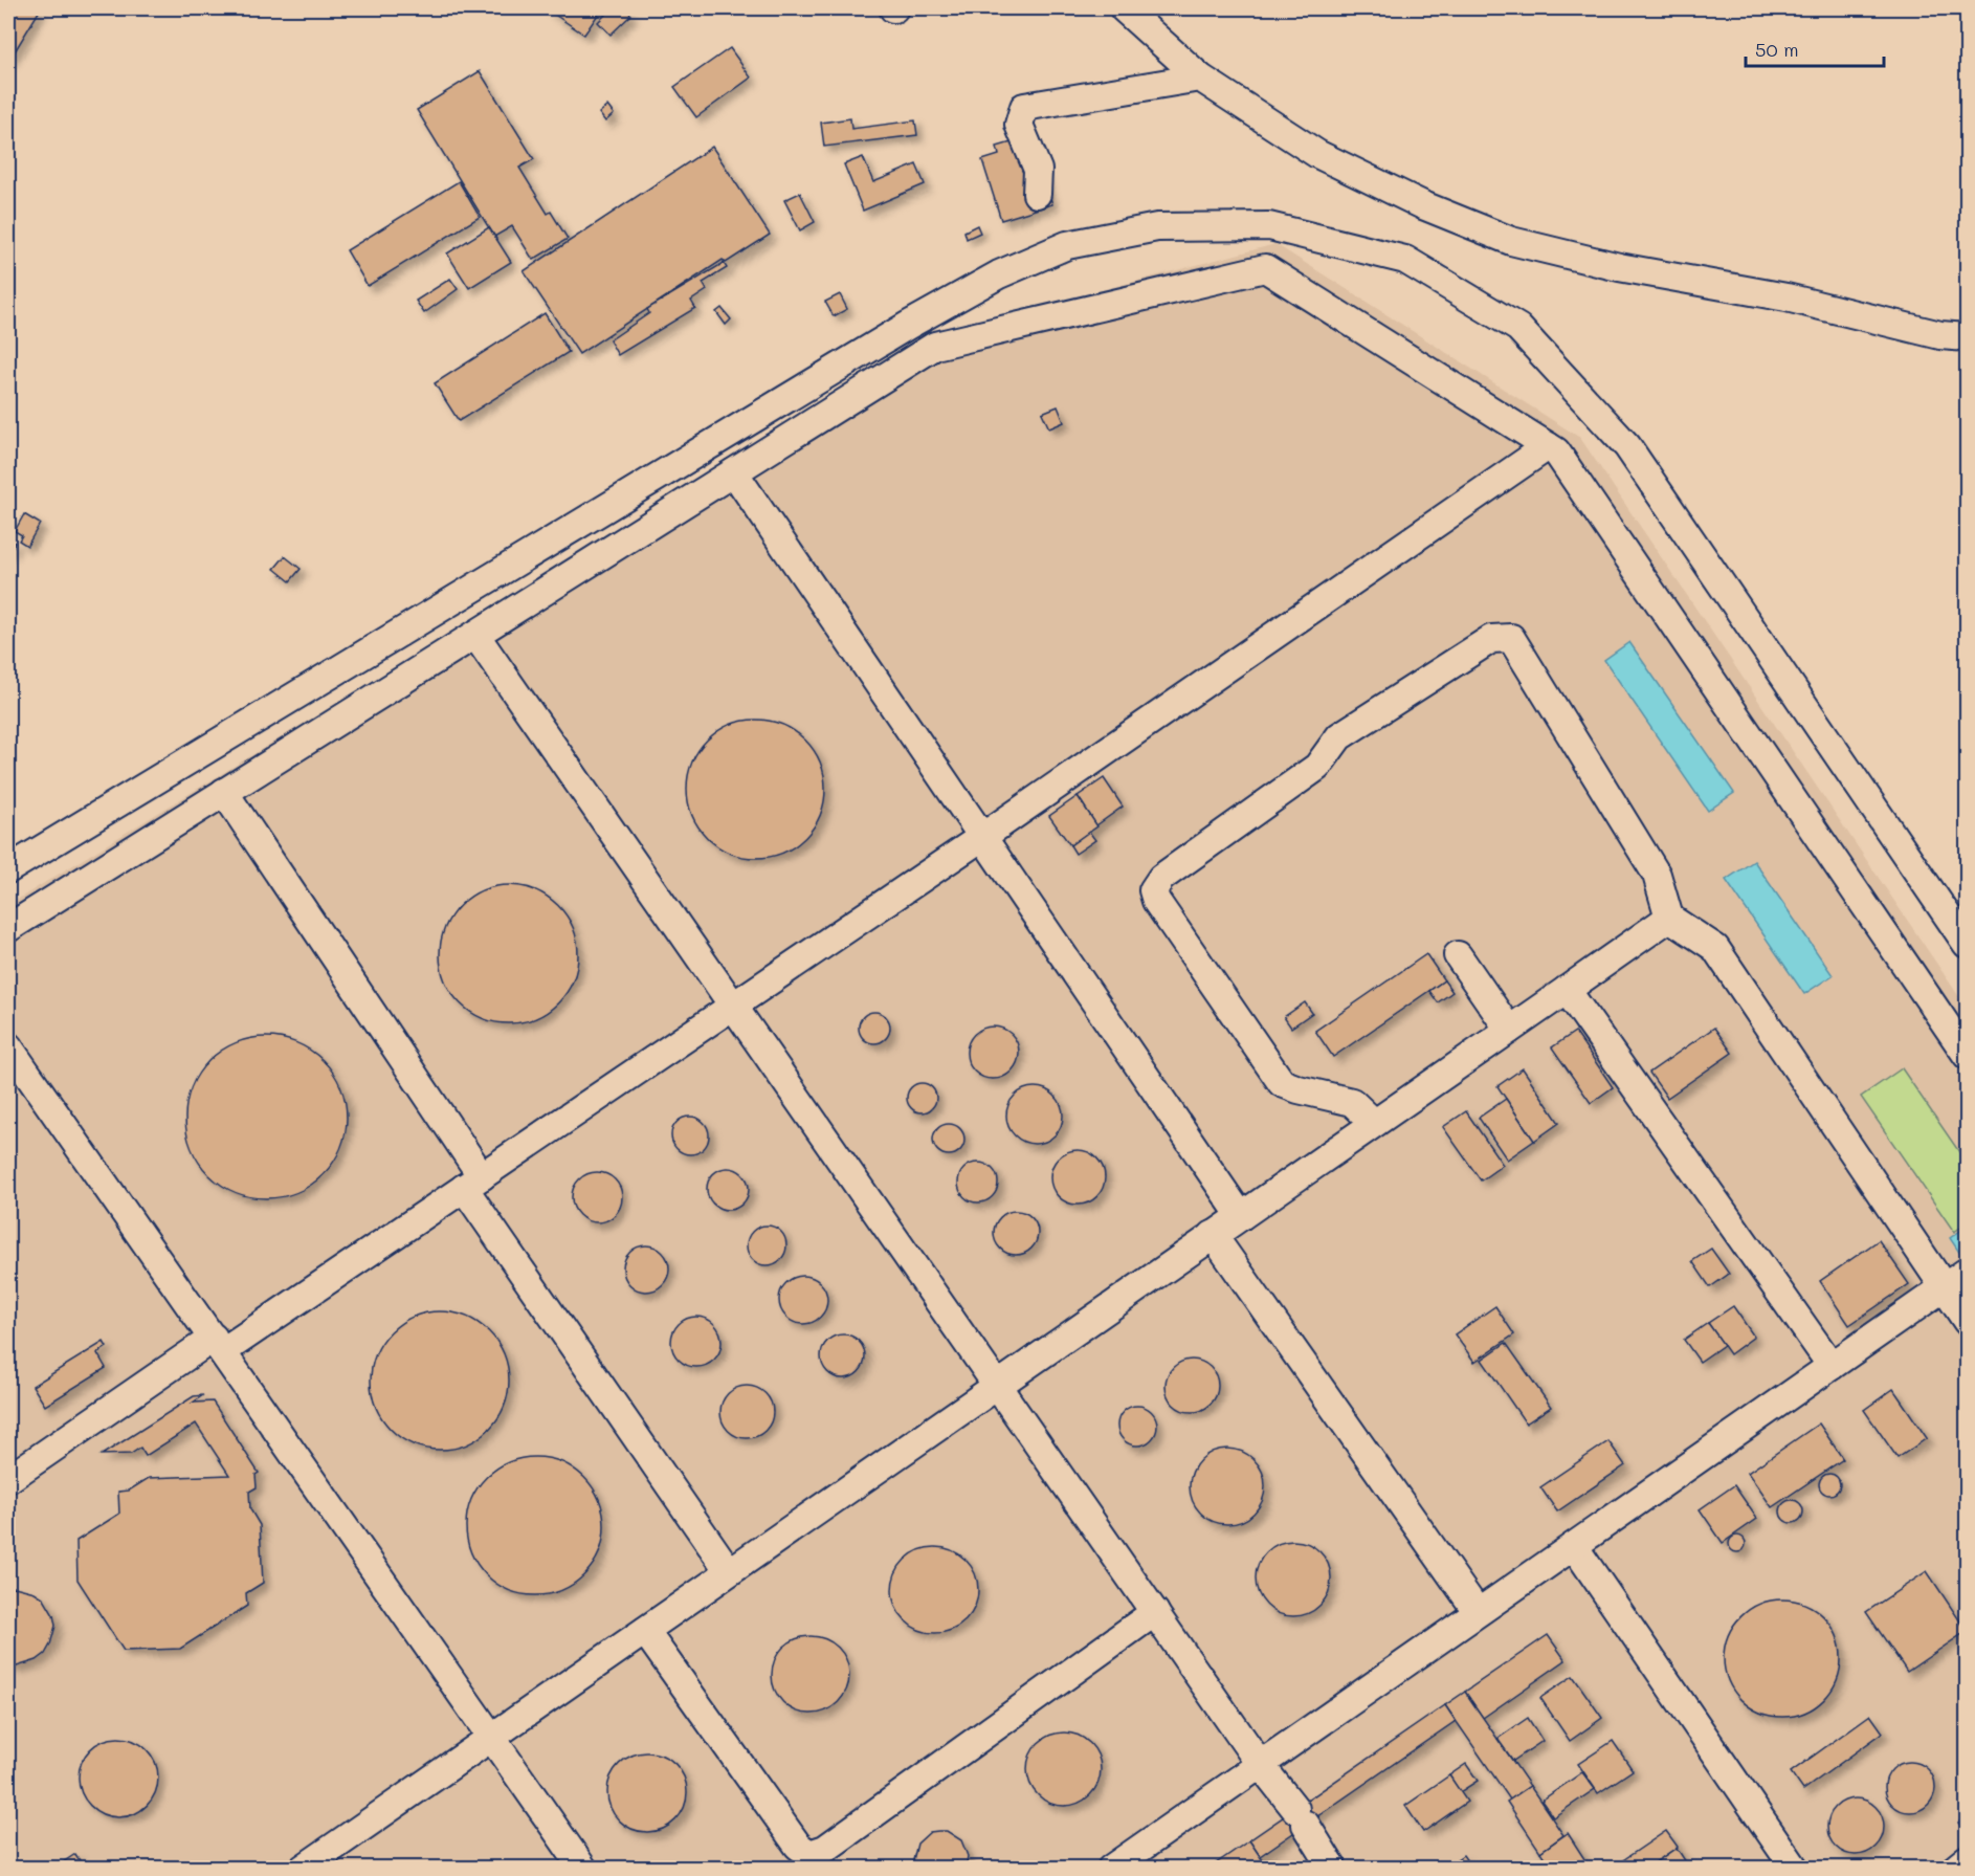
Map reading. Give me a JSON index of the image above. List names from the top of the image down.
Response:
{
  "scale_bar": "50 m"
}
